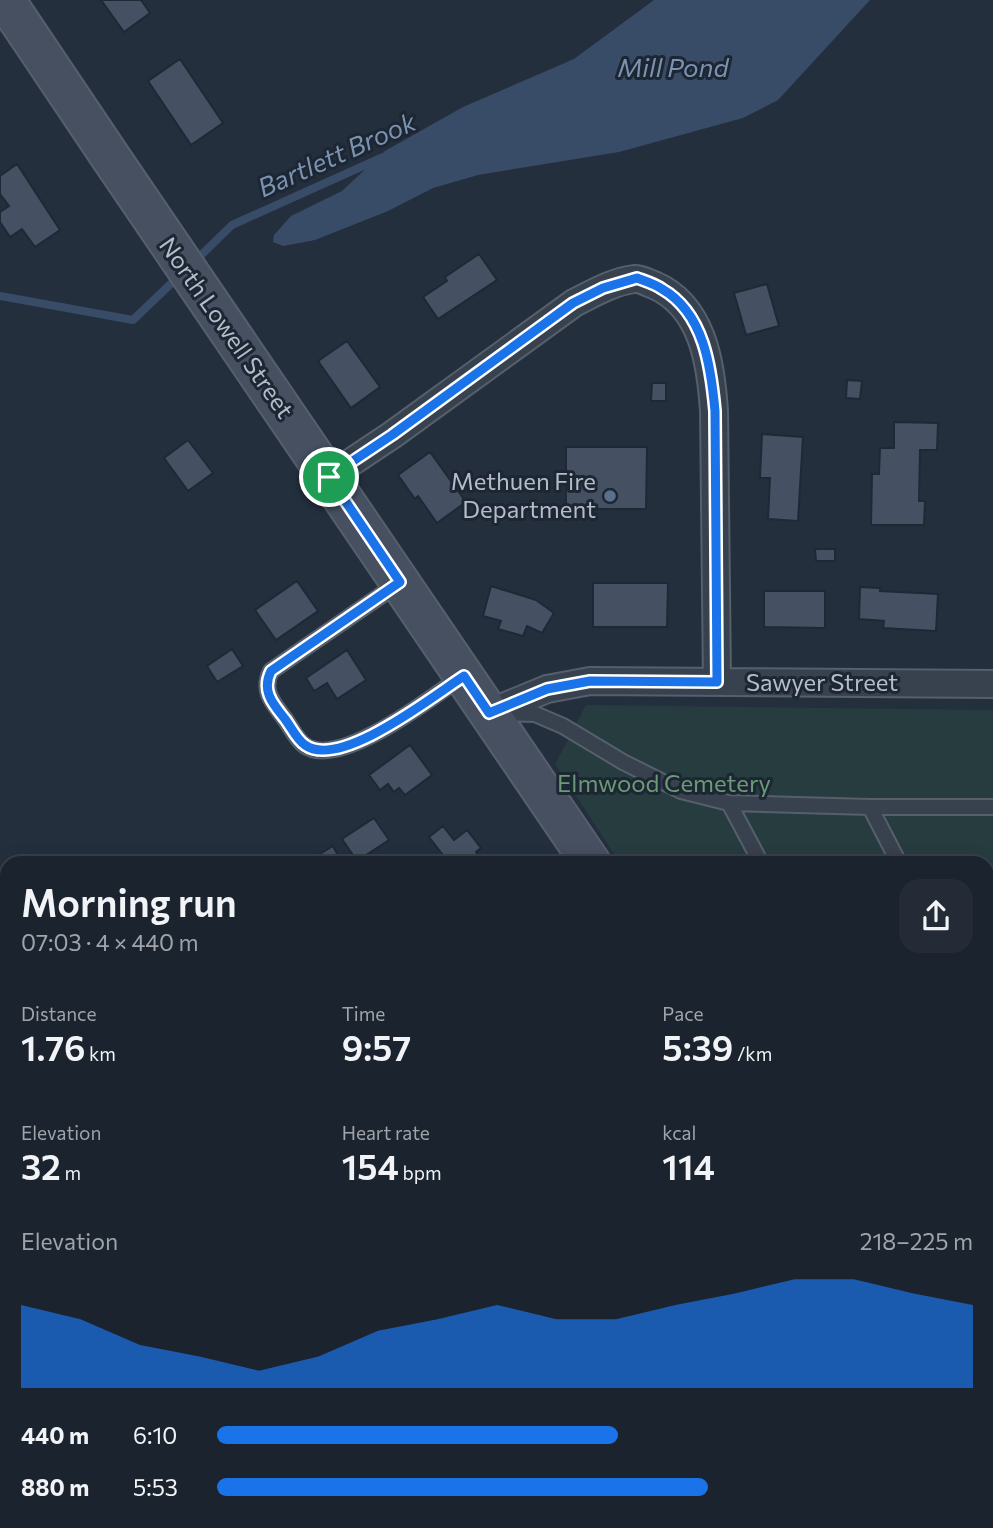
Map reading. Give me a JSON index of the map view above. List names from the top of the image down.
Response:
{
  "streets": {
    "main road": ["North Lowell Street"],
    "street": ["Sawyer Street"]
  },
  "crossings": [
    ["North Lowell Street", "Sawyer Street"]
  ],
  "water": ["Mill Pond", "Bartlett Brook"],
  "parks": ["Elmwood Cemetery"],
  "places": ["Methuen Fire Department"],
  "page": {
    "heading": ["Morning run", "07:03 · 4 × 440 m"],
    "stats": [
      ["Distance", "1.76 km"],
      ["Time", "9:57"],
      ["Pace", "5:39 /km"],
      ["Elevation", "32 m"],
      ["Heart rate", "154 bpm"],
      ["kcal", "114"]
    ],
    "chart": ["Elevation", "218–225 m"],
    "list": [
      {
        "name": "440 m",
        "note": "6:10"
      },
      {
        "name": "880 m",
        "note": "5:53"
      }
    ]
  }
}
